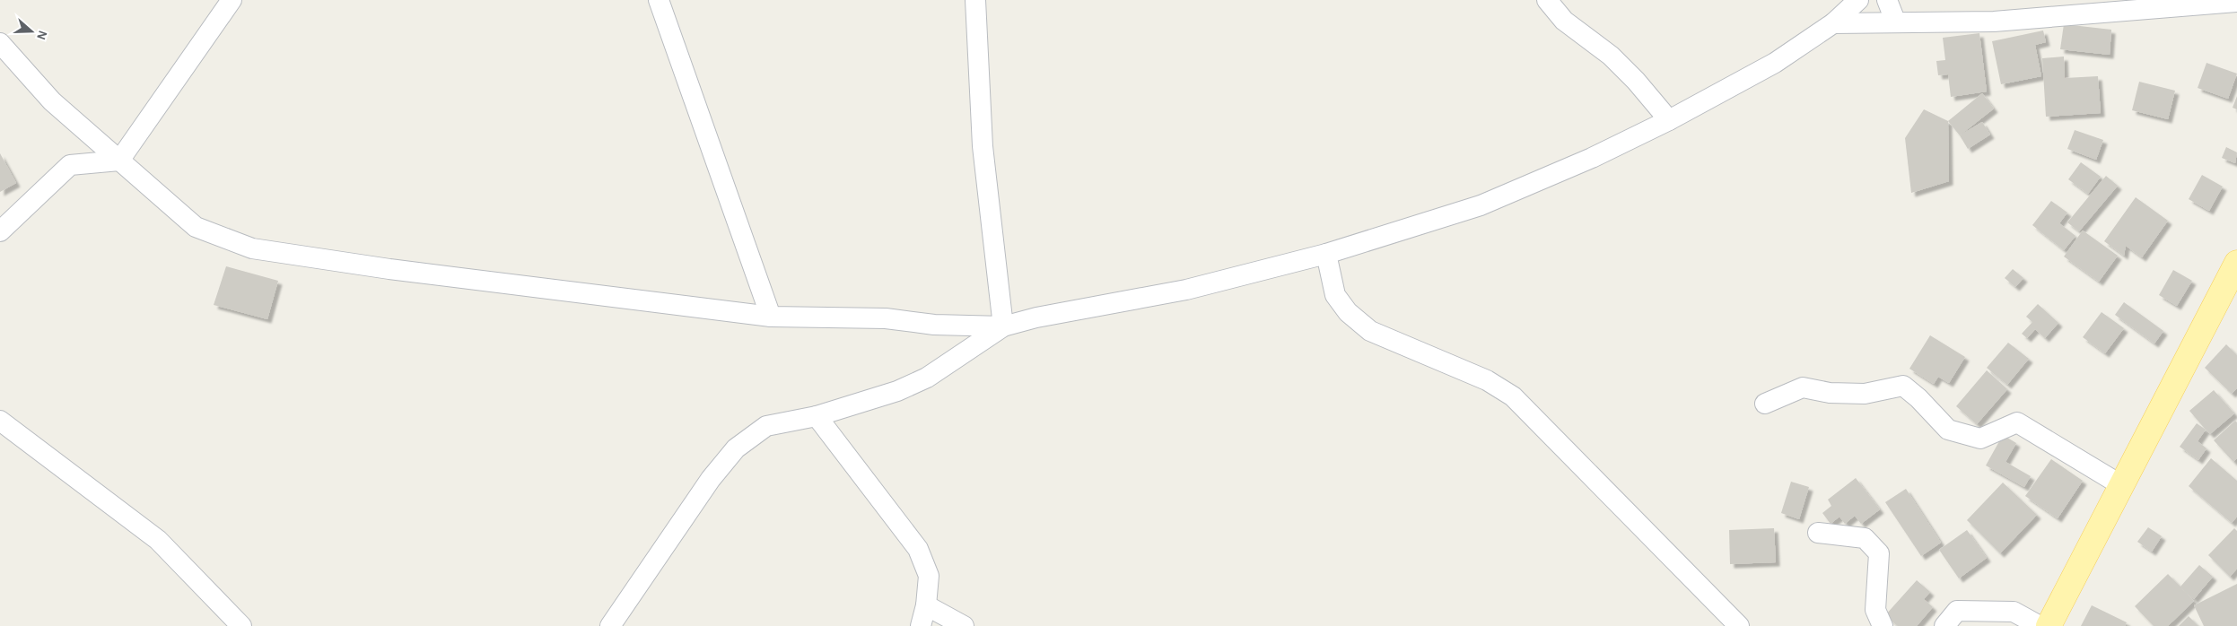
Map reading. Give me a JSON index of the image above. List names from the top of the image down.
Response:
{
  "north": "right"
}
